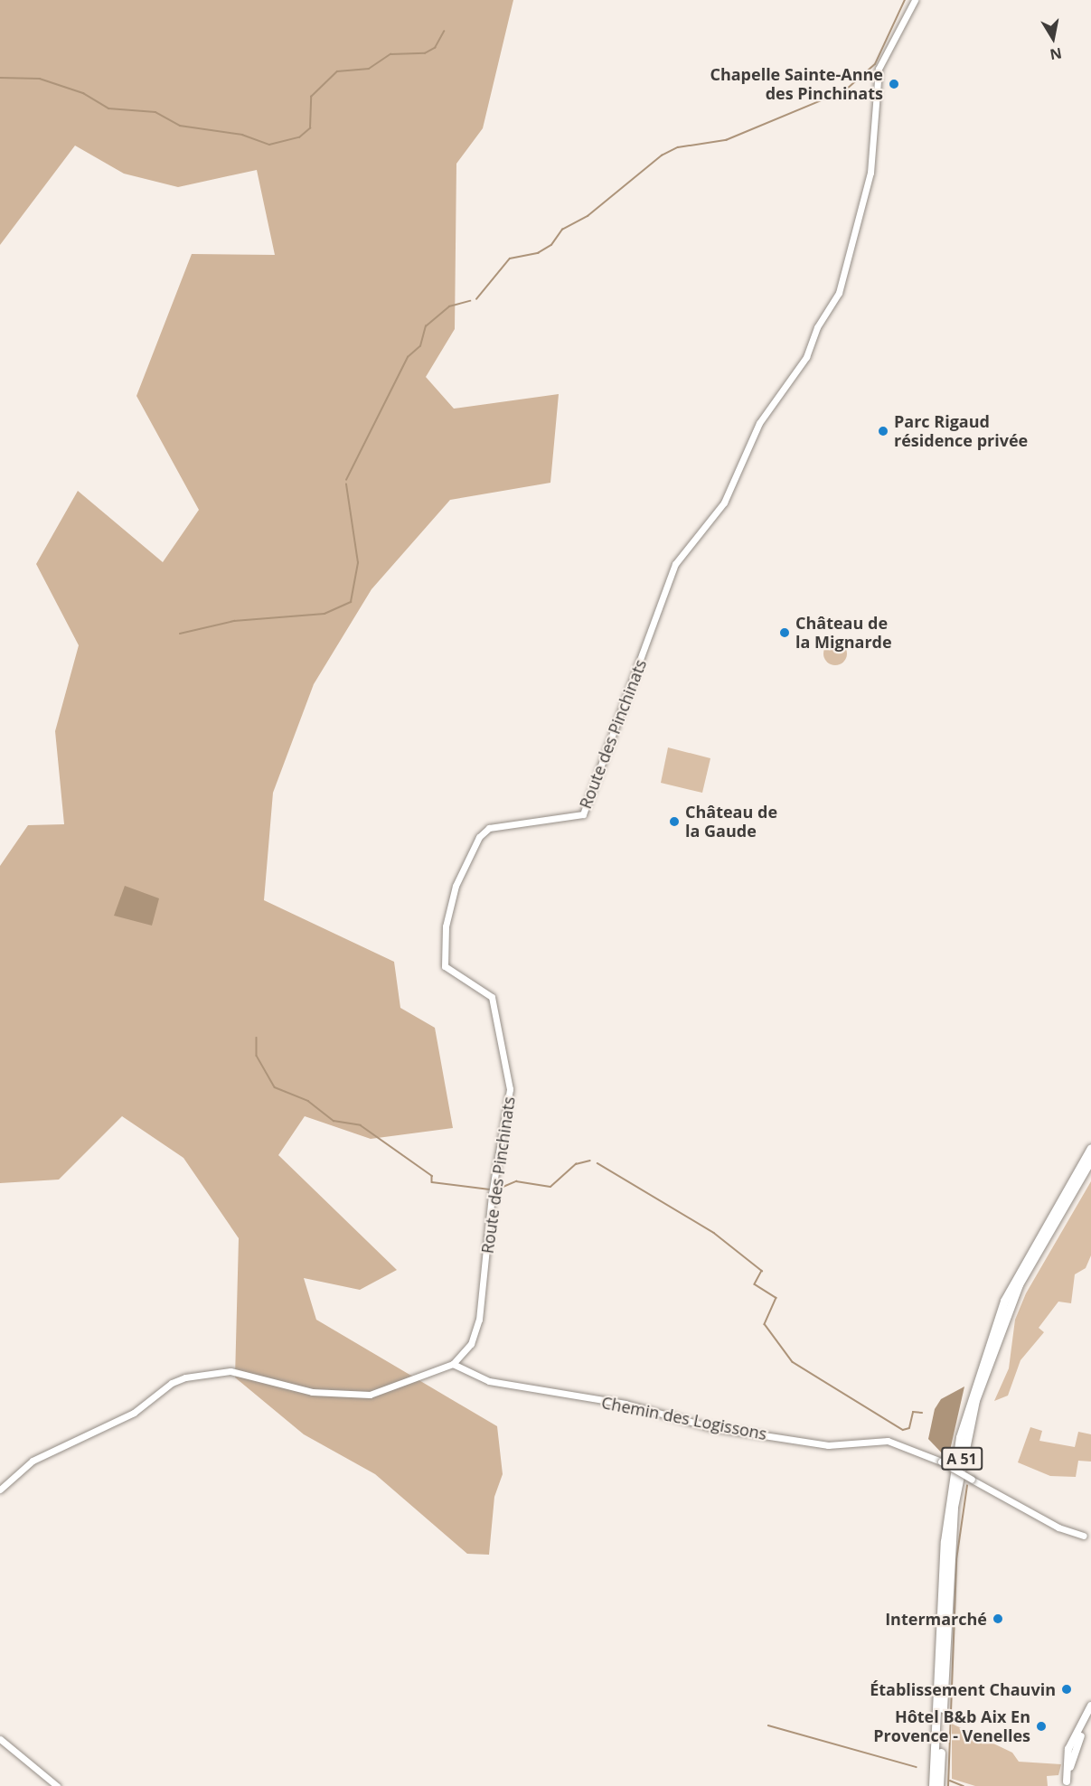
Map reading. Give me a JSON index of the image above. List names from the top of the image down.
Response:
{
  "streets": {
    "highway": ["A 51"],
    "street": ["Route des Pinchinats", "Chemin des Logissons"]
  },
  "crossings": [
    ["Route des Pinchinats", "Chemin des Logissons"]
  ],
  "places": [
    "Chapelle Sainte-Anne des Pinchinats",
    "Parc Rigaud résidence privée",
    "Château de la Mignarde",
    "Château de la Gaude",
    "Intermarché",
    "Établissement Chauvin",
    "Hôtel B&b Aix En Provence - Venelles"
  ],
  "north": "bottom"
}
